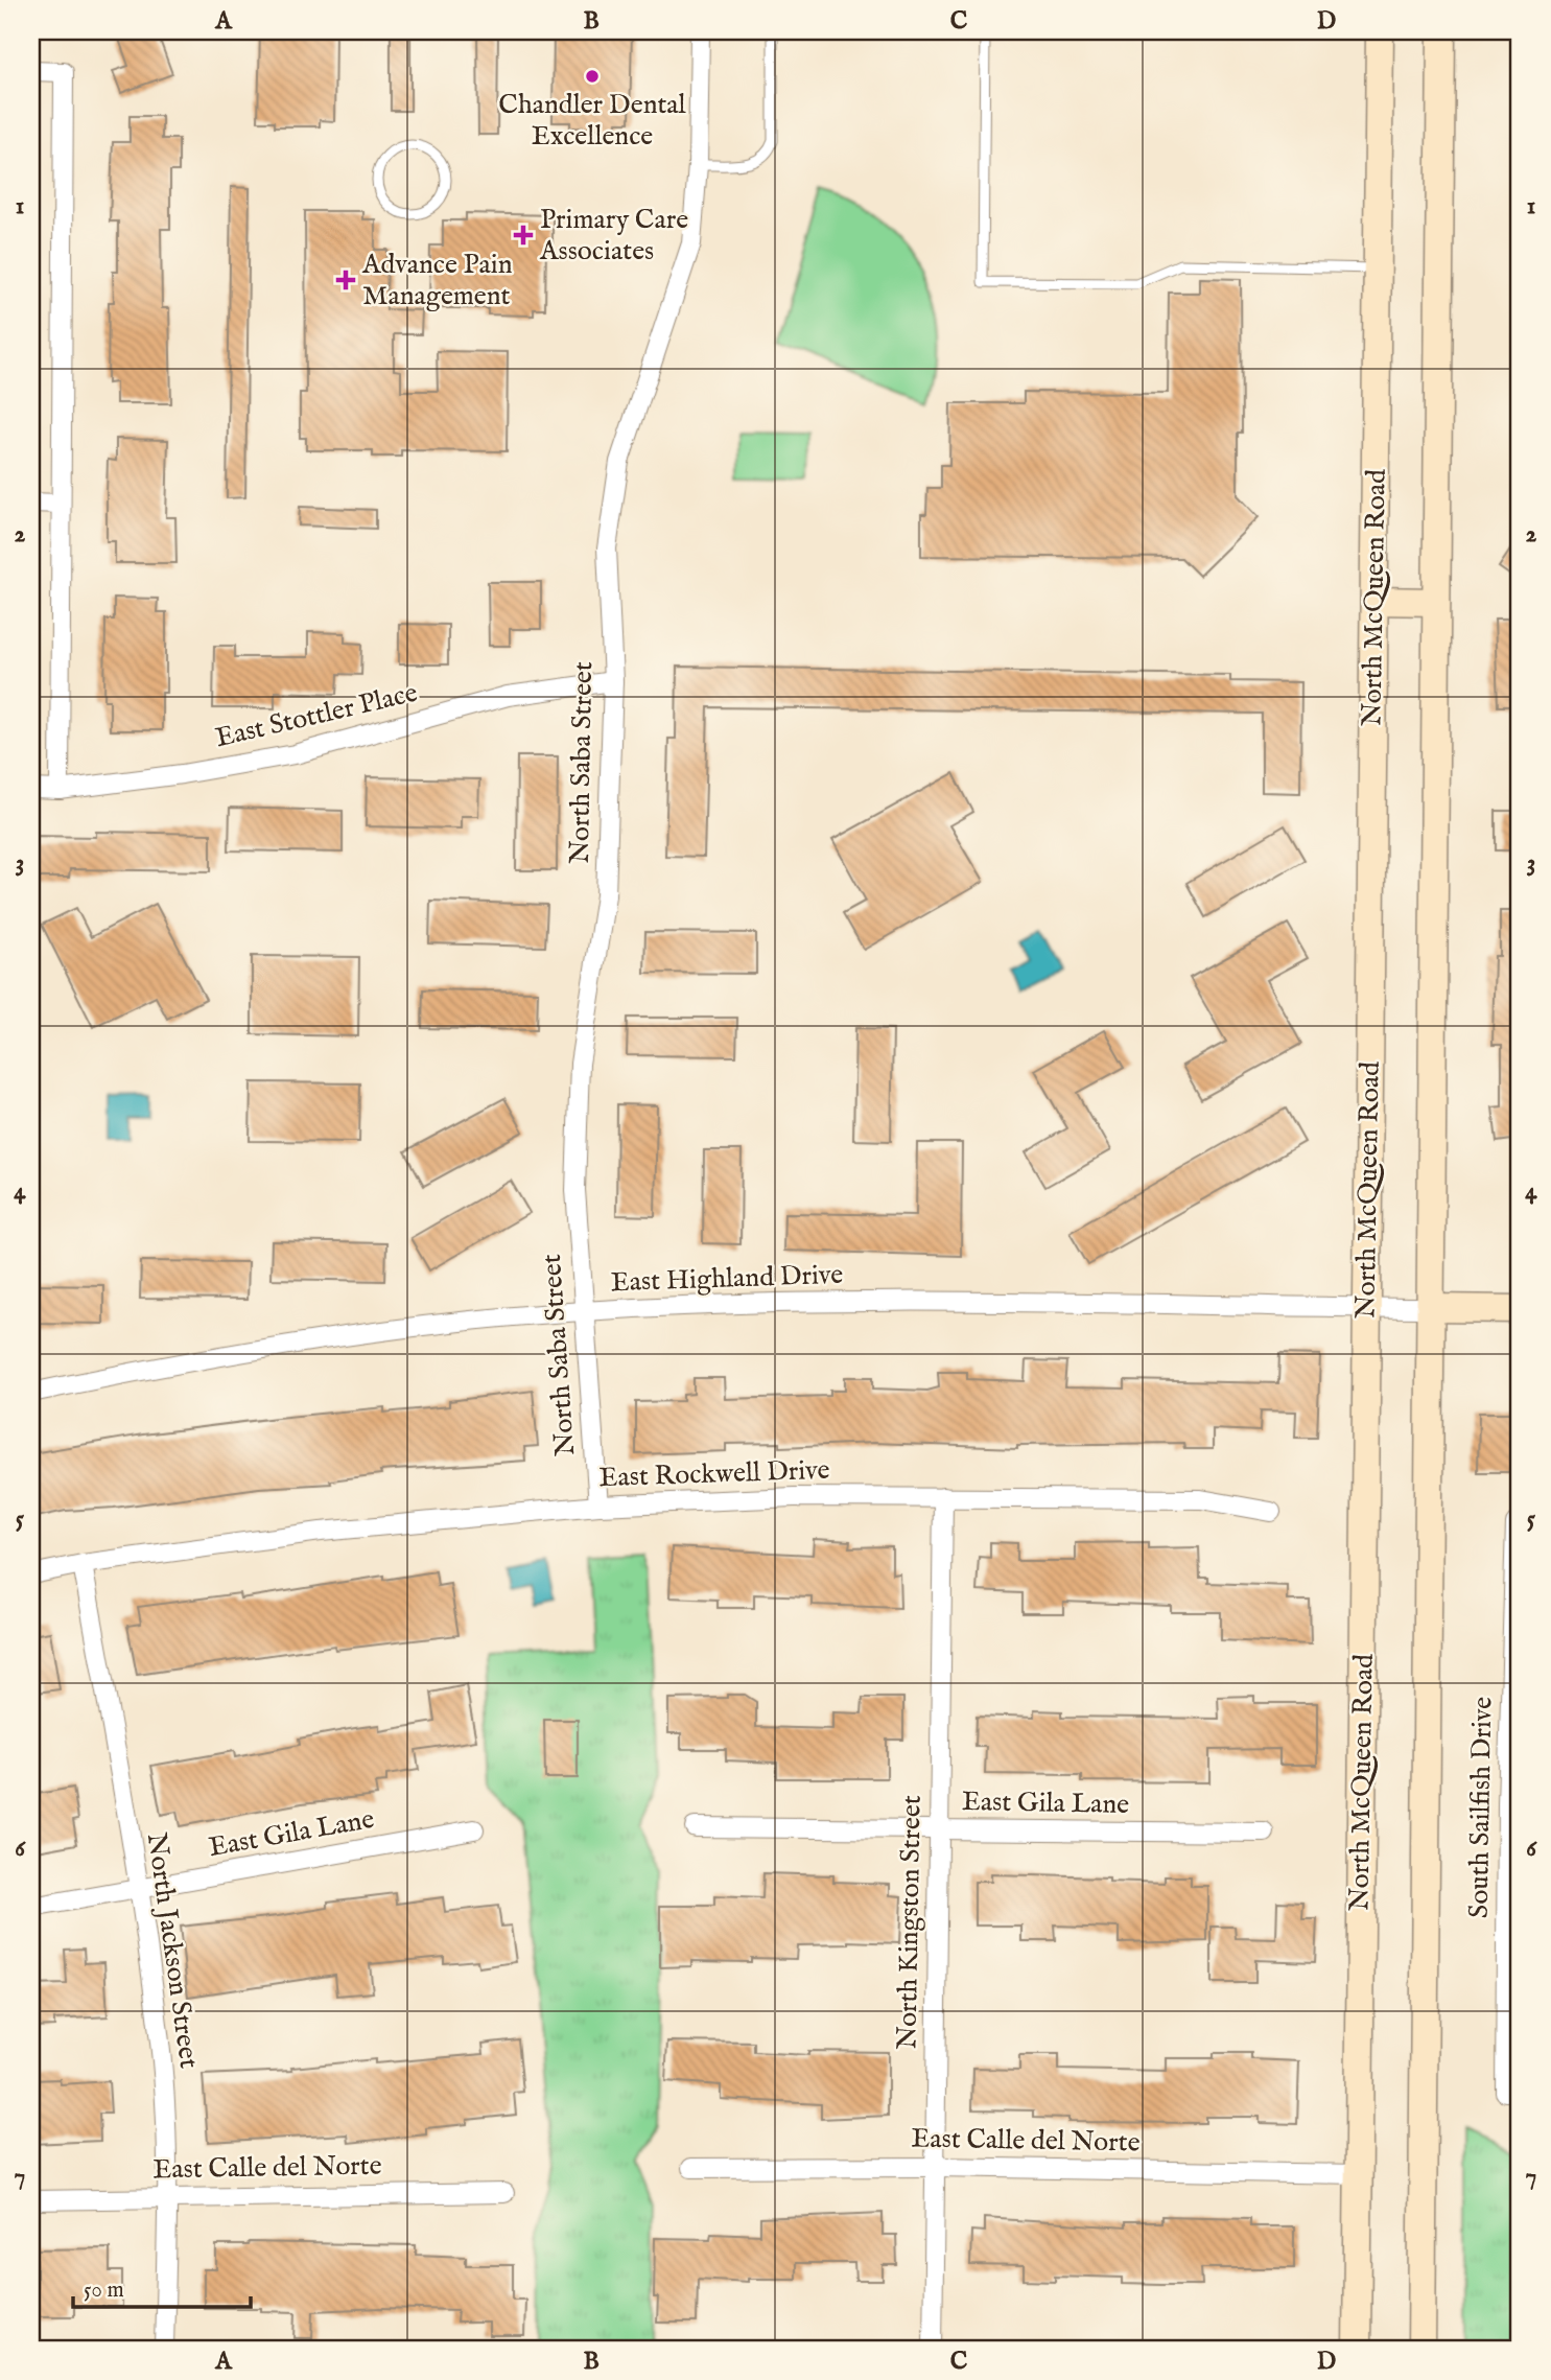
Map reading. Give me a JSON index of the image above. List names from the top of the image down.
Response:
{
  "streets": {
    "main road": ["North McQueen Road"],
    "street": [
      "East Stottler Place",
      "North Saba Street",
      "East Highland Drive",
      "East Rockwell Drive",
      "East Gila Lane",
      "South Sailfish Drive",
      "North Kingston Street",
      "North Jackson Street",
      "East Calle del Norte"
    ]
  },
  "crossings": [
    ["North McQueen Road", "East Highland Drive"],
    ["North McQueen Road", "East Calle del Norte"],
    ["East Stottler Place", "North Saba Street"],
    ["North Saba Street", "East Highland Drive"],
    ["North Saba Street", "East Rockwell Drive"],
    ["East Rockwell Drive", "North Kingston Street"],
    ["East Rockwell Drive", "North Jackson Street"],
    ["East Gila Lane", "North Kingston Street"],
    ["East Gila Lane", "North Jackson Street"],
    ["North Kingston Street", "East Calle del Norte"],
    ["North Jackson Street", "East Calle del Norte"]
  ],
  "places": {
    "other": ["Chandler Dental Excellence"],
    "health": ["Primary Care Associates", "Advance Pain Management"]
  },
  "scale_bar": "50 m",
  "grid": {
    "columns": [
      "A",
      "B",
      "C",
      "D"
    ],
    "rows": [
      "1",
      "2",
      "3",
      "4",
      "5",
      "6",
      "7"
    ]
  }
}
